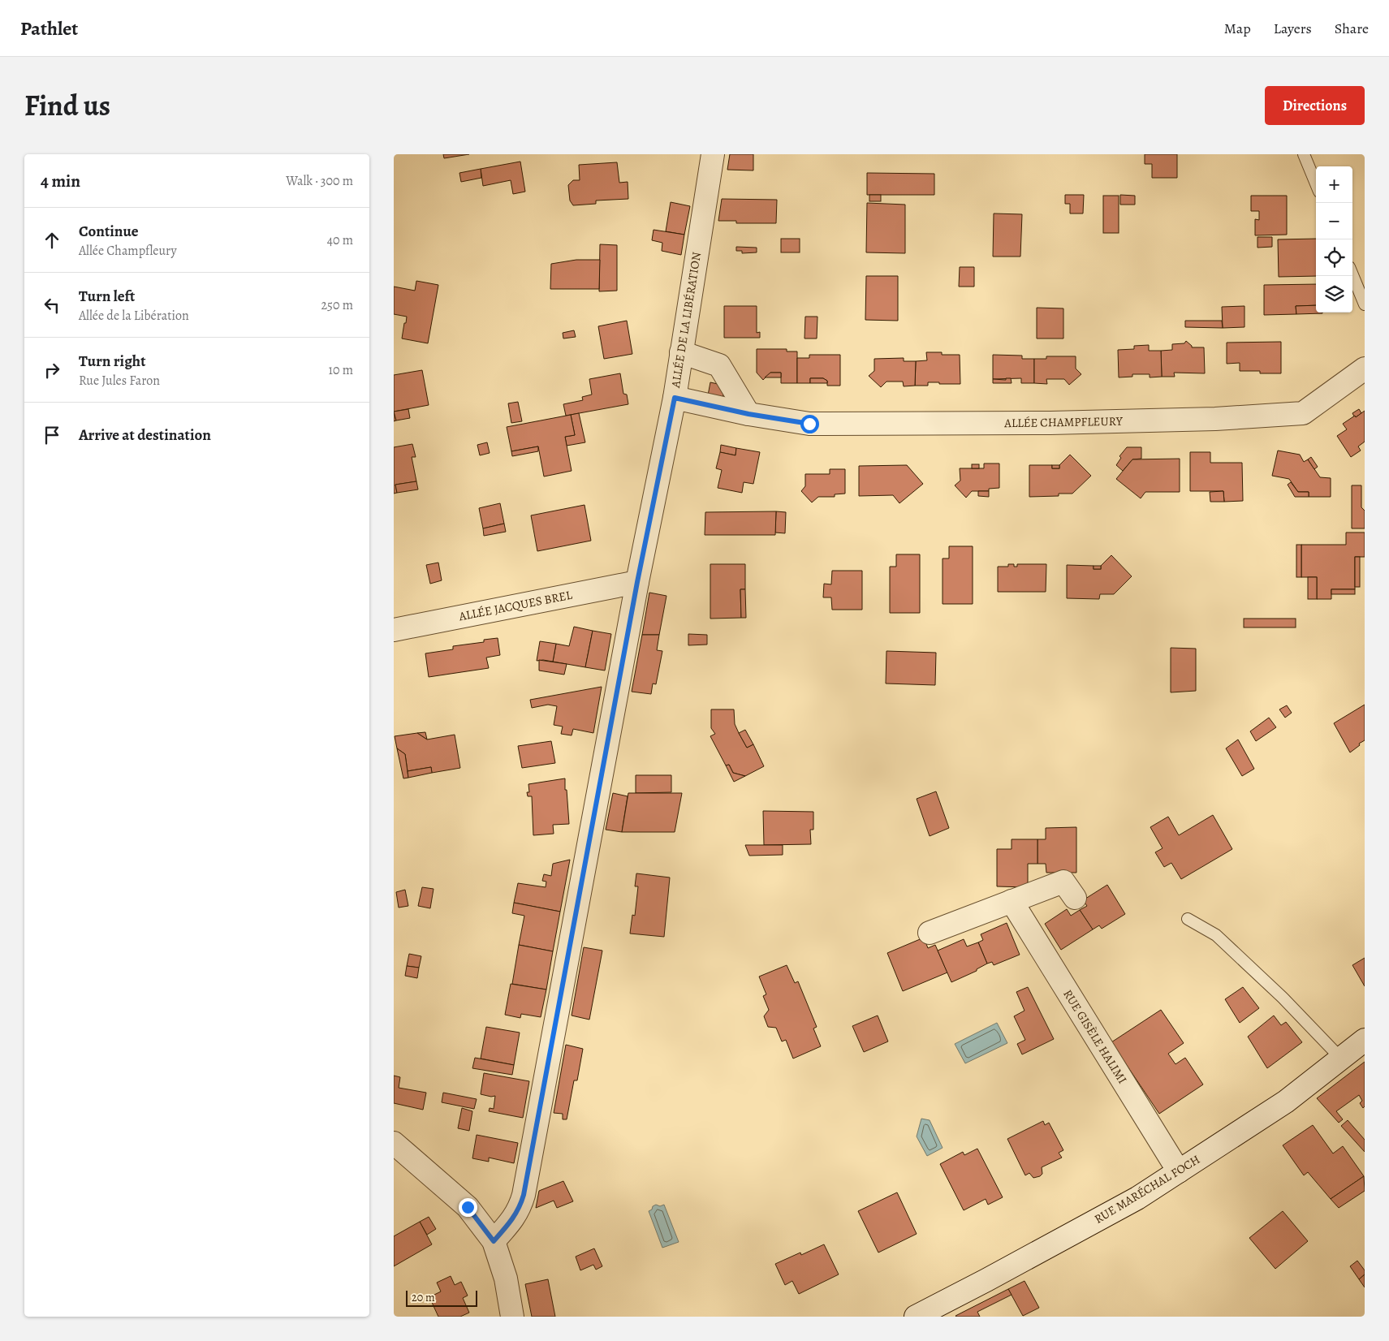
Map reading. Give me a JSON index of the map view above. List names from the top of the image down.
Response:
{
  "streets": {
    "street": [
      "ALLÉE DE LA LIBÉRATION",
      "ALLÉE CHAMPFLEURY",
      "ALLÉE JACQUES BREL",
      "RUE GISÈLE HALIMI",
      "RUE MARÉCHAL FOCH"
    ]
  },
  "crossings": [
    ["ALLÉE DE LA LIBÉRATION", "ALLÉE CHAMPFLEURY"],
    ["ALLÉE DE LA LIBÉRATION", "ALLÉE JACQUES BREL"],
    ["RUE GISÈLE HALIMI", "RUE MARÉCHAL FOCH"]
  ],
  "scale_bar": "20 m",
  "page": {
    "header": "Pathlet",
    "nav": ["Map", "Layers", "Share"],
    "title": "Find us",
    "buttons": "Directions",
    "heading": ["4 min", "Walk · 300 m"],
    "map_buttons": ["+", "−"],
    "list": [
      ["Continue", "Allée Champfleury", "40 m"],
      ["Turn left", "Allée de la Libération", "250 m"],
      ["Turn right", "Rue Jules Faron", "10 m"],
      "Arrive at destination"
    ],
    "scale": "20 m"
  }
}
